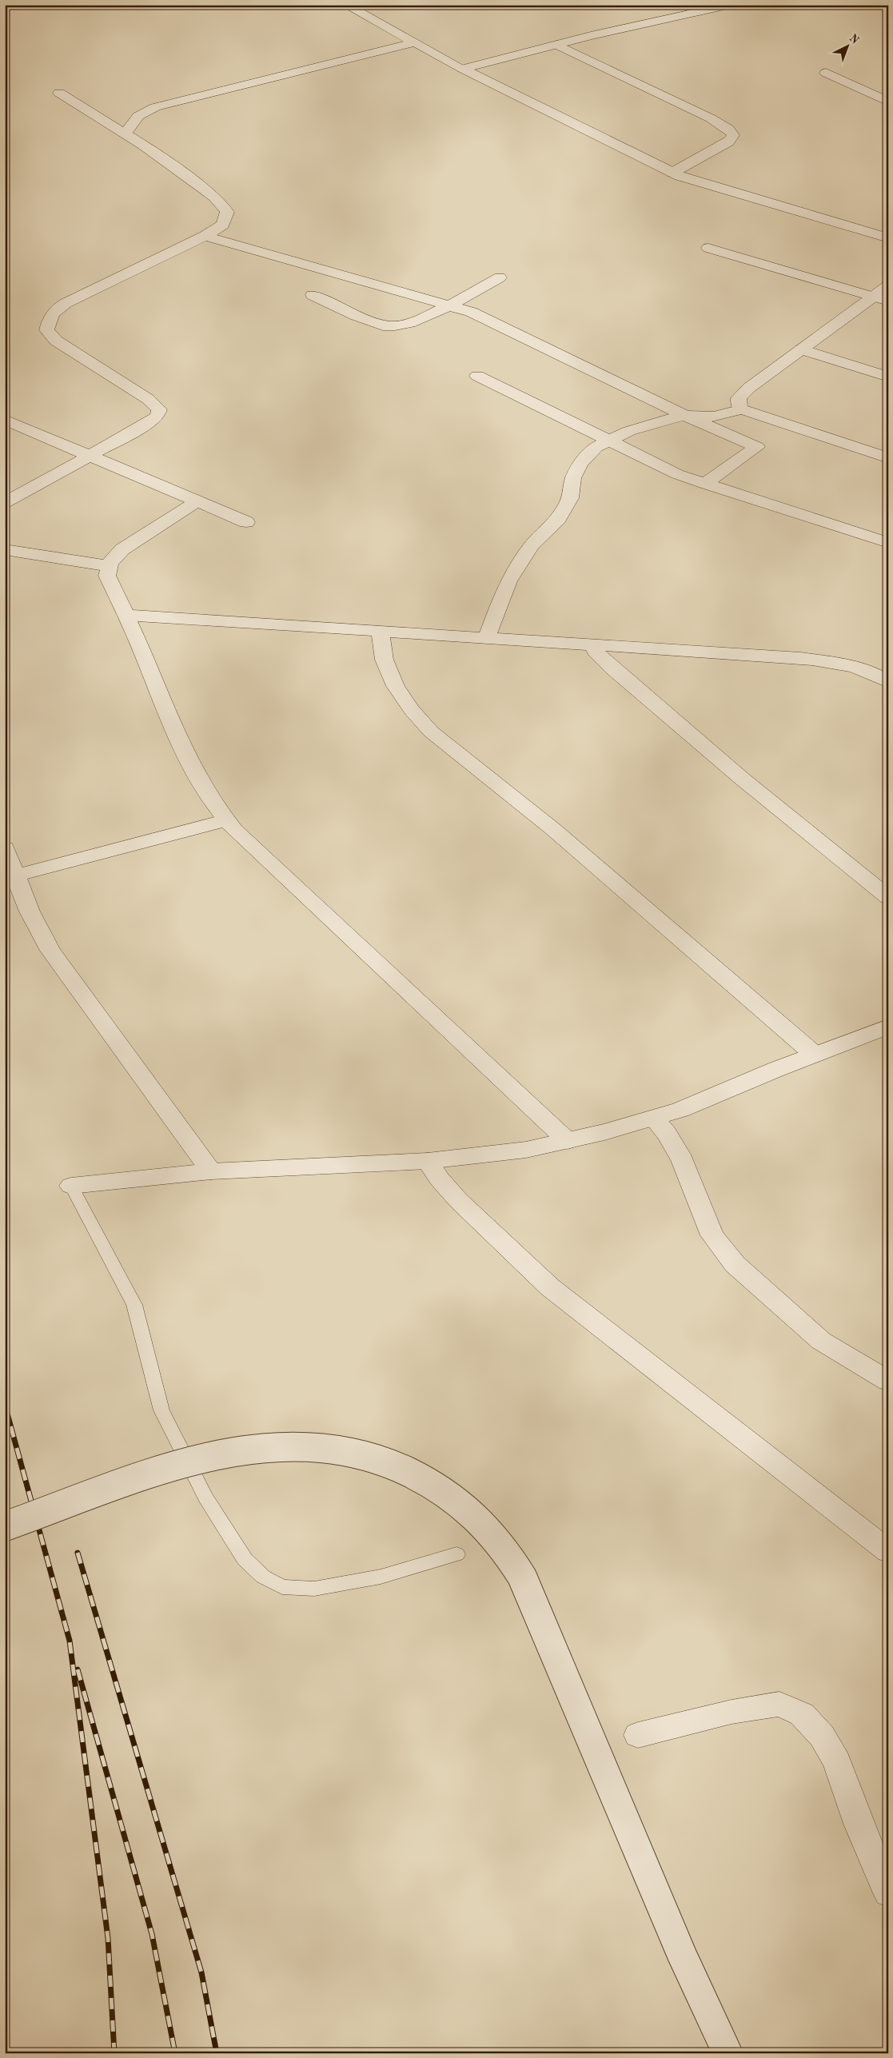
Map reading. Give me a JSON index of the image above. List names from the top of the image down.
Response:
{
  "north": "top right"
}
